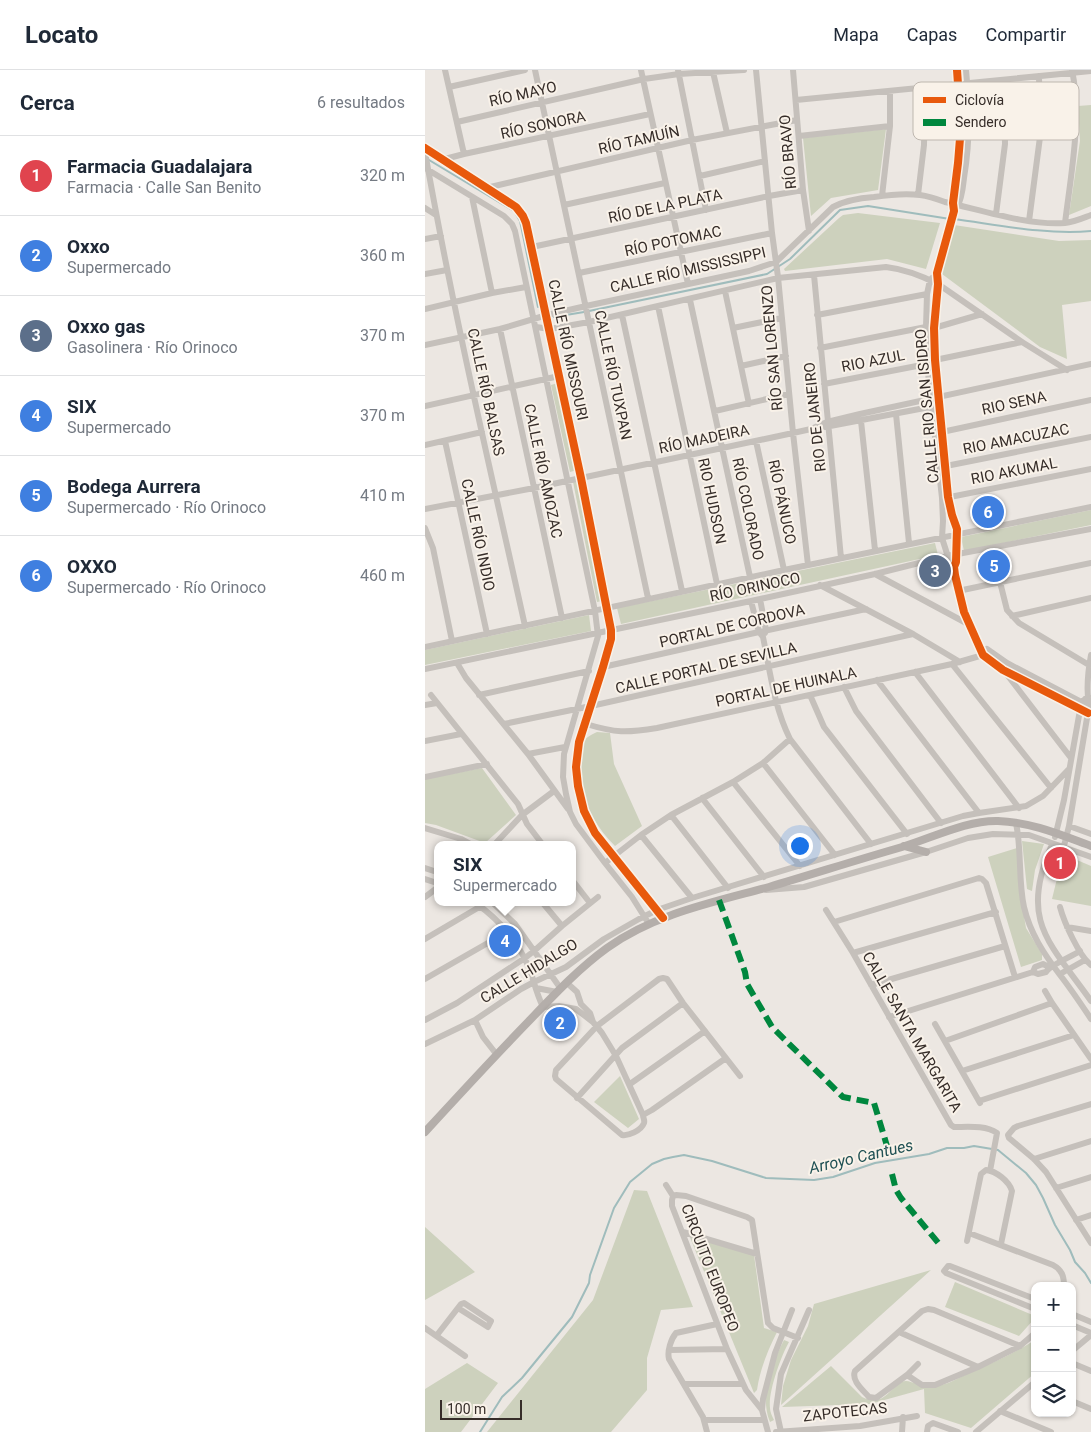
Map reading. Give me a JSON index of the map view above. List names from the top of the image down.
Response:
{
  "streets": {
    "street": [
      "RÍO MAYO",
      "RÍO SONORA",
      "RÍO TAMUÍN",
      "RÍO BRAVO",
      "RÍO DE LA PLATA",
      "RÍO POTOMAC",
      "CALLE RÍO MISSISSIPPI",
      "RÍO SAN LORENZO",
      "CALLE RÍO MISSOURI",
      "RIO AZUL",
      "CALLE RÍO TUXPAN",
      "CALLE RÍO BALSAS",
      "RIO SENA",
      "CALLE RIO SAN ISIDRO",
      "RIO DE JANEIRO",
      "RÍO MADEIRA",
      "RIO AMACUZAC",
      "CALLE RÍO AMOZAC",
      "RIO AKUMAL",
      "RIO HUDSON",
      "RÍO PÁNUCO",
      "RÍO COLORADO",
      "CALLE RÍO INDIO",
      "RÍO ORINOCO",
      "PORTAL DE CORDOVA",
      "CALLE PORTAL DE SEVILLA",
      "PORTAL DE HUINALA",
      "CALLE HIDALGO",
      "CALLE SANTA MARGARITA",
      "CIRCUITO EUROPEO",
      "ZAPOTECAS"
    ]
  },
  "crossings": [
    ["RÍO MAYO", "CALLE RÍO TUXPAN"],
    ["RÍO SONORA", "CALLE RÍO MISSOURI"],
    ["RÍO SONORA", "CALLE RÍO TUXPAN"],
    ["RÍO TAMUÍN", "RÍO BRAVO"],
    ["RÍO TAMUÍN", "RÍO SAN LORENZO"],
    ["RÍO TAMUÍN", "CALLE RÍO MISSOURI"],
    ["RÍO TAMUÍN", "CALLE RÍO TUXPAN"],
    ["RÍO BRAVO", "RÍO DE LA PLATA"],
    ["RÍO BRAVO", "CALLE RÍO MISSISSIPPI"],
    ["RÍO DE LA PLATA", "RÍO SAN LORENZO"],
    ["RÍO DE LA PLATA", "CALLE RÍO MISSOURI"],
    ["RÍO DE LA PLATA", "CALLE RÍO TUXPAN"],
    ["RÍO POTOMAC", "RÍO SAN LORENZO"],
    ["RÍO POTOMAC", "CALLE RÍO TUXPAN"],
    ["CALLE RÍO MISSISSIPPI", "RÍO SAN LORENZO"],
    ["CALLE RÍO MISSISSIPPI", "CALLE RÍO MISSOURI"],
    ["CALLE RÍO MISSISSIPPI", "CALLE RÍO TUXPAN"],
    ["CALLE RÍO MISSISSIPPI", "CALLE RÍO BALSAS"],
    ["CALLE RÍO MISSISSIPPI", "CALLE RIO SAN ISIDRO"],
    ["CALLE RÍO MISSISSIPPI", "CALLE RÍO AMOZAC"],
    ["RÍO SAN LORENZO", "RÍO MADEIRA"],
    ["RÍO SAN LORENZO", "RÍO ORINOCO"],
    ["CALLE RÍO MISSOURI", "CALLE RÍO BALSAS"],
    ["CALLE RÍO MISSOURI", "RÍO MADEIRA"],
    ["CALLE RÍO MISSOURI", "RÍO ORINOCO"],
    ["CALLE RÍO MISSOURI", "PORTAL DE CORDOVA"],
    ["CALLE RÍO MISSOURI", "CALLE PORTAL DE SEVILLA"],
    ["CALLE RÍO MISSOURI", "PORTAL DE HUINALA"],
    ["CALLE RÍO MISSOURI", "CALLE HIDALGO"],
    ["RIO AZUL", "CALLE RIO SAN ISIDRO"],
    ["RIO AZUL", "RIO DE JANEIRO"],
    ["CALLE RÍO TUXPAN", "RÍO MADEIRA"],
    ["CALLE RÍO TUXPAN", "RÍO ORINOCO"],
    ["CALLE RÍO BALSAS", "RÍO MADEIRA"],
    ["CALLE RÍO BALSAS", "RÍO ORINOCO"],
    ["RIO SENA", "CALLE RIO SAN ISIDRO"],
    ["CALLE RIO SAN ISIDRO", "RÍO MADEIRA"],
    ["CALLE RIO SAN ISIDRO", "RIO AMACUZAC"],
    ["CALLE RIO SAN ISIDRO", "RIO AKUMAL"],
    ["CALLE RIO SAN ISIDRO", "RÍO ORINOCO"],
    ["RIO DE JANEIRO", "RÍO MADEIRA"],
    ["RIO DE JANEIRO", "RÍO ORINOCO"],
    ["RÍO MADEIRA", "CALLE RÍO AMOZAC"],
    ["RÍO MADEIRA", "RIO HUDSON"],
    ["RÍO MADEIRA", "RÍO PÁNUCO"],
    ["RÍO MADEIRA", "RÍO COLORADO"],
    ["RÍO MADEIRA", "CALLE RÍO INDIO"],
    ["CALLE RÍO AMOZAC", "RÍO ORINOCO"],
    ["RIO HUDSON", "RÍO ORINOCO"],
    ["RÍO PÁNUCO", "RÍO ORINOCO"],
    ["RÍO COLORADO", "RÍO ORINOCO"],
    ["CALLE RÍO INDIO", "RÍO ORINOCO"]
  ],
  "water": ["Arroyo Cantues"],
  "legend": ["Ciclovía", "Sendero"],
  "scale_bar": "100 m",
  "page": {
    "header": "Locato",
    "nav": ["Mapa", "Capas", "Compartir"],
    "heading": ["Cerca", "6 resultados"],
    "list": [
      {
        "mark": "1",
        "name": "Farmacia Guadalajara",
        "note": "Farmacia · Calle San Benito",
        "value": "320 m"
      },
      {
        "mark": "2",
        "name": "Oxxo",
        "note": "Supermercado",
        "value": "360 m"
      },
      {
        "mark": "3",
        "name": "Oxxo gas",
        "note": "Gasolinera · Río Orinoco",
        "value": "370 m"
      },
      {
        "mark": "4",
        "name": "SIX",
        "note": "Supermercado",
        "value": "370 m"
      },
      {
        "mark": "5",
        "name": "Bodega Aurrera",
        "note": "Supermercado · Río Orinoco",
        "value": "410 m"
      },
      {
        "mark": "6",
        "name": "OXXO",
        "note": "Supermercado · Río Orinoco",
        "value": "460 m"
      }
    ],
    "pins": [
      "6",
      "5",
      "3",
      "1",
      "4",
      "2"
    ],
    "popup": ["SIX", "Supermercado"],
    "map_buttons": ["+", "−"],
    "scale": "100 m"
  }
}
